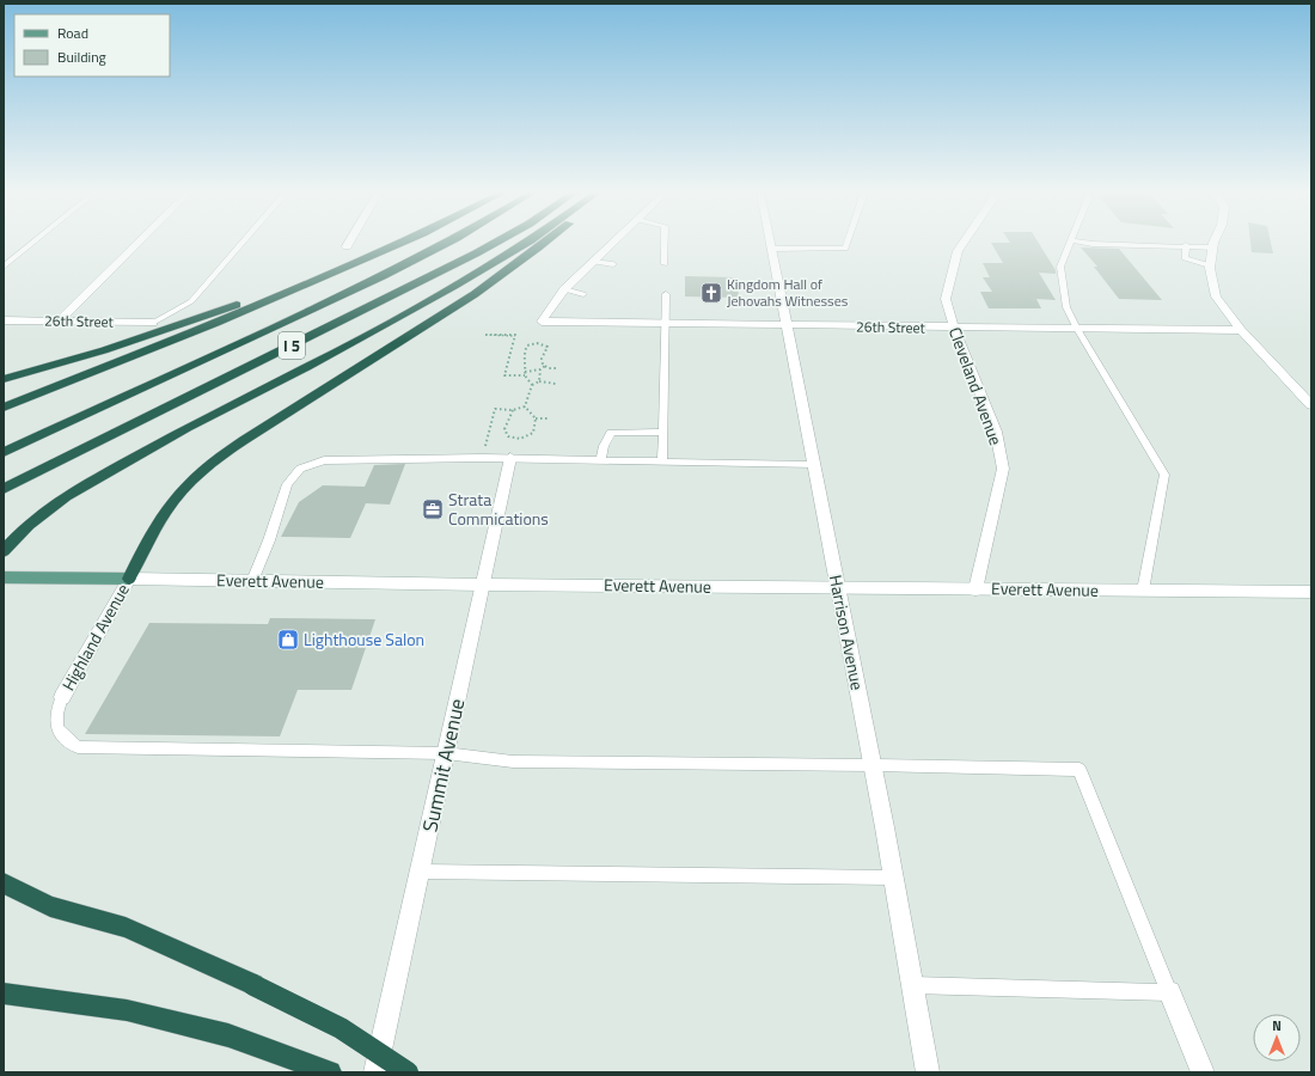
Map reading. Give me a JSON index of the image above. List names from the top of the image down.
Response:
{
  "streets": {
    "highway": ["I 5"],
    "main road": ["Everett Avenue"],
    "street": [
      "26th Street",
      "Cleveland Avenue",
      "Harrison Avenue",
      "Highland Avenue",
      "Summit Avenue"
    ]
  },
  "crossings": [
    ["26th Street", "Cleveland Avenue"],
    ["26th Street", "Harrison Avenue"],
    ["Cleveland Avenue", "Everett Avenue"],
    ["Everett Avenue", "Harrison Avenue"],
    ["Everett Avenue", "Highland Avenue"],
    ["Everett Avenue", "Summit Avenue"]
  ],
  "places": {
    "church": ["Kingdom Hall of Jehovahs Witnesses"],
    "office": ["Strata Commications"],
    "shop": ["Lighthouse Salon"]
  },
  "legend": ["Road", "Building"],
  "north": "top"
}
